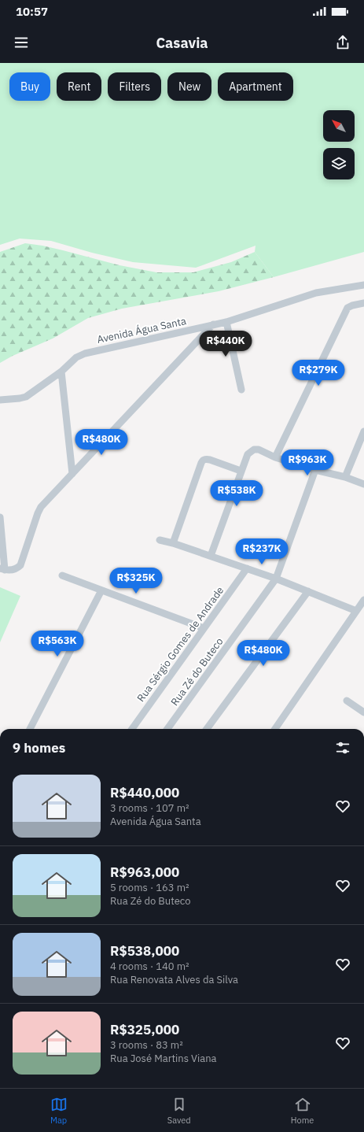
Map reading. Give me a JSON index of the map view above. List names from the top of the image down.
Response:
{
  "streets": {
    "street": ["Avenida Água Santa", "Rua Sérgio Gomes de Andrade", "Rua Zé do Buteco"]
  },
  "north": "top left",
  "page": {
    "status": "10:57",
    "header": "Casavia",
    "chip": [
      "Buy",
      "Rent",
      "Filters",
      "New",
      "Apartment"
    ],
    "price": [
      "R$440K",
      "R$279K",
      "R$480K",
      "R$963K",
      "R$538K",
      "R$237K",
      "R$325K",
      "R$563K",
      "R$480K"
    ],
    "heading": "9 homes",
    "list": [
      {
        "name": "R$440,000",
        "note": "3 rooms · 107 m² · Avenida Água Santa"
      },
      {
        "name": "R$963,000",
        "note": "5 rooms · 163 m² · Rua Zé do Buteco"
      },
      {
        "name": "R$538,000",
        "note": "4 rooms · 140 m² · Rua Renovata Alves da Silva"
      },
      {
        "name": "R$325,000",
        "note": "3 rooms · 83 m² · Rua José Martins Viana"
      }
    ],
    "tabs": ["Map", "Saved", "Home"]
  }
}
